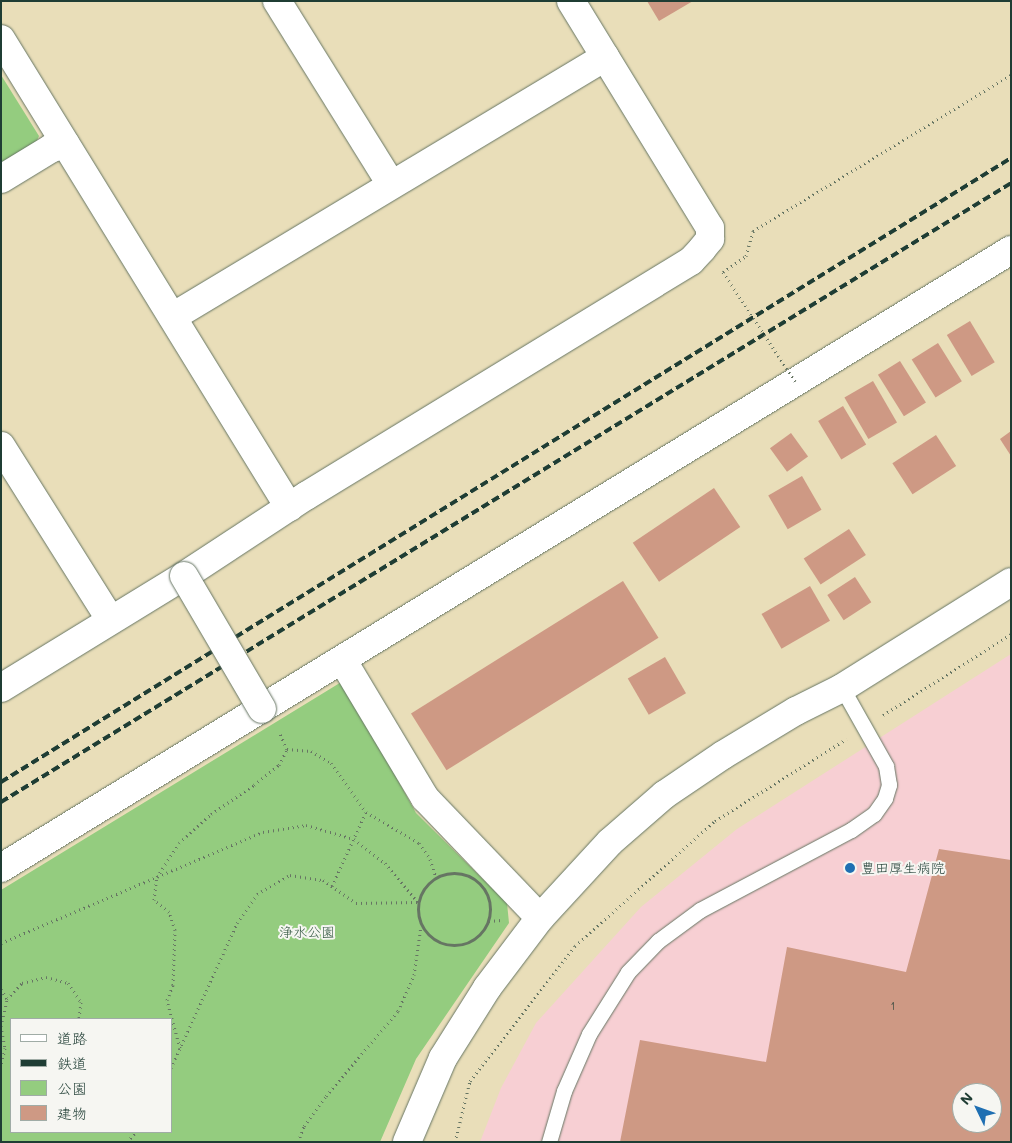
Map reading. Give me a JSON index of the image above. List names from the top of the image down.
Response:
{
  "parks": ["浄水公園"],
  "places": ["豊田厚生病院"],
  "house_numbers": ["1"],
  "legend": [
    "道路",
    "鉄道",
    "公園",
    "建物"
  ],
  "north": "top left"
}
